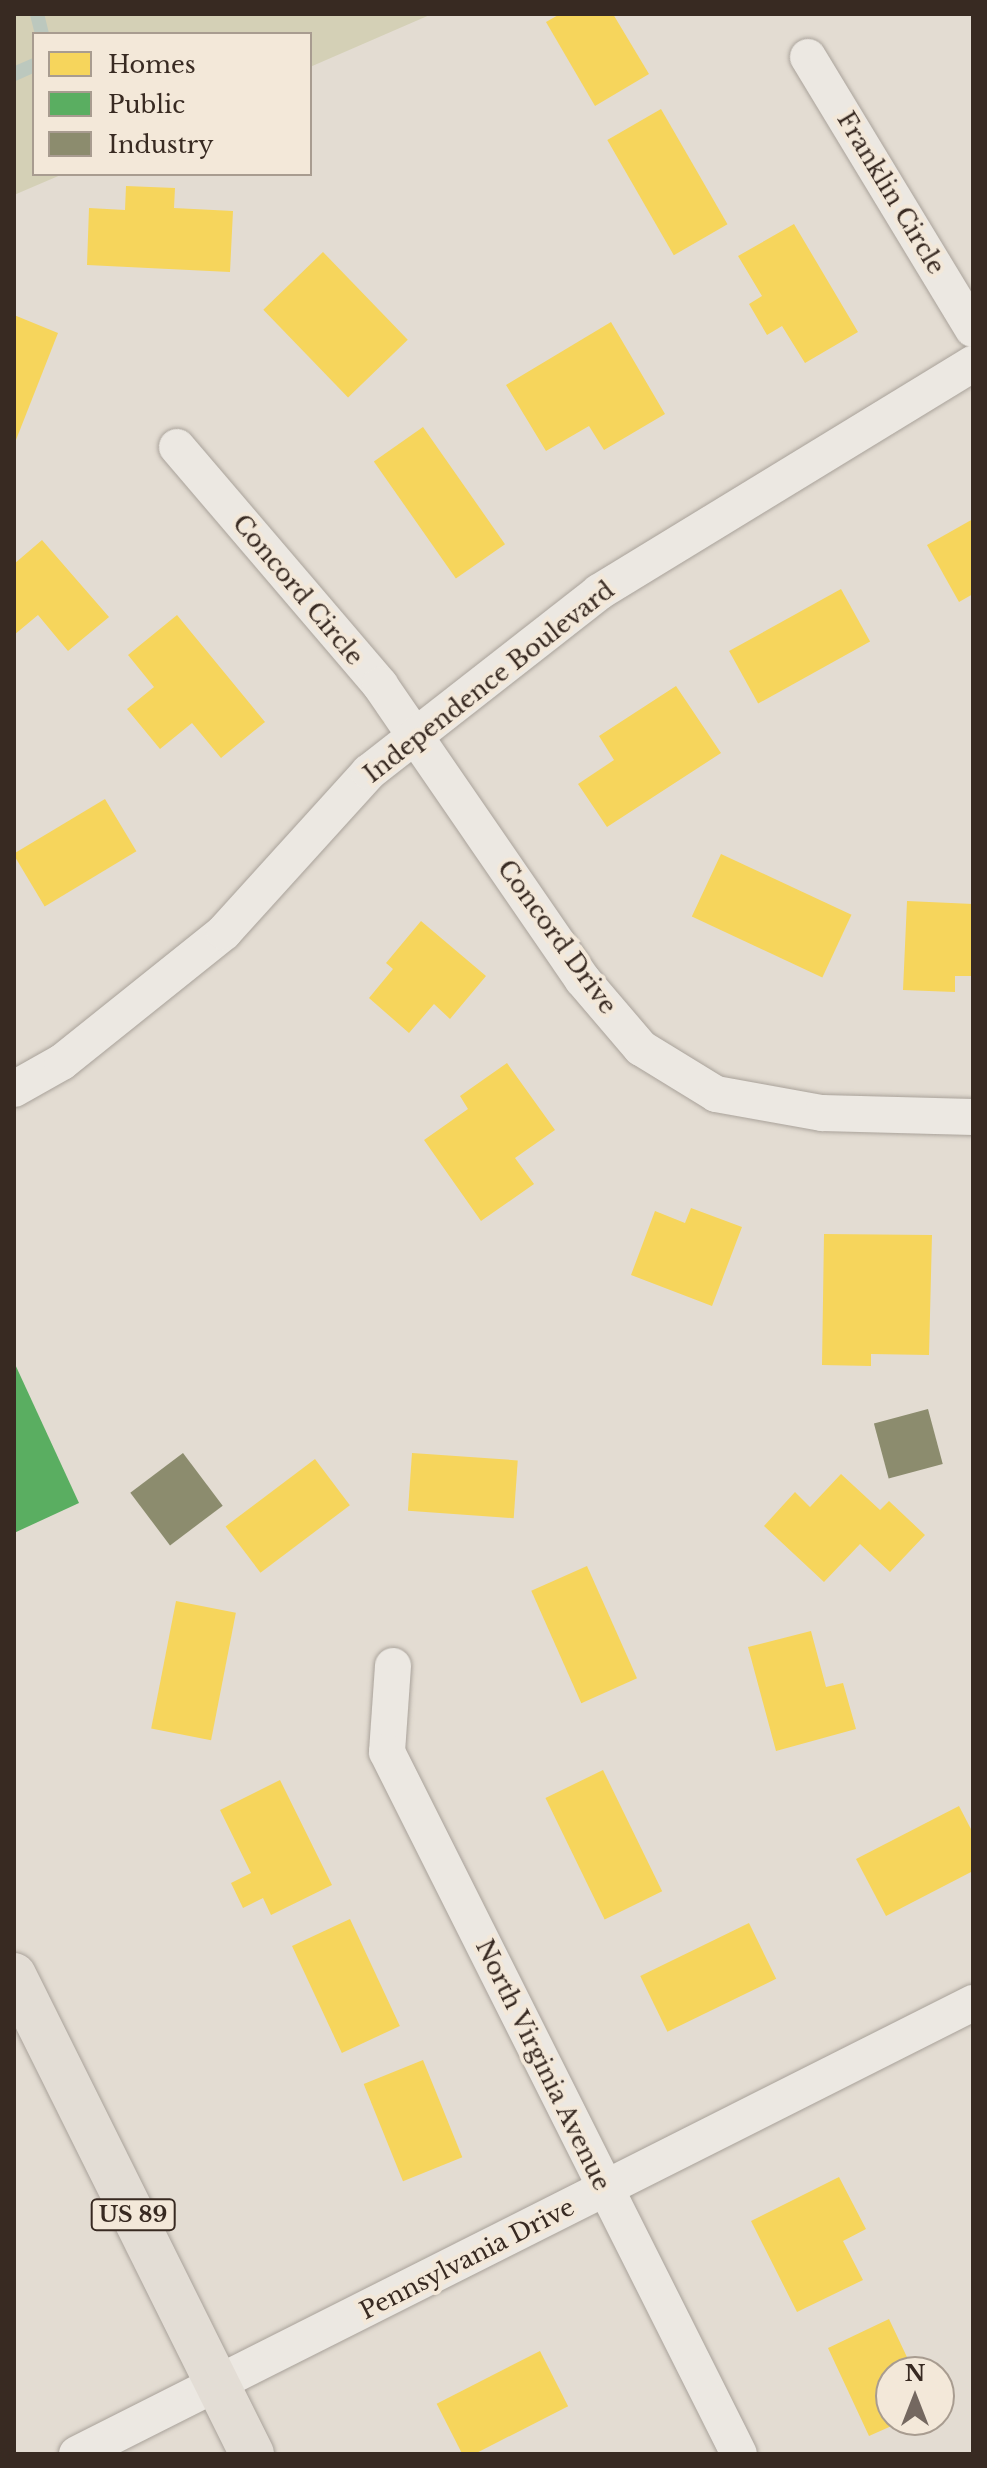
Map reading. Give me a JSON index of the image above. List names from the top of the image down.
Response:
{
  "streets": {
    "main road": ["US 89"],
    "street": [
      "Franklin Circle",
      "Concord Circle",
      "Independence Boulevard",
      "Concord Drive",
      "North Virginia Avenue",
      "Pennsylvania Drive"
    ]
  },
  "crossings": [
    ["Concord Circle", "Independence Boulevard"],
    ["Concord Circle", "Concord Drive"],
    ["Independence Boulevard", "Concord Drive"],
    ["North Virginia Avenue", "Pennsylvania Drive"],
    ["US 89", "Pennsylvania Drive"]
  ],
  "legend": ["Homes", "Public", "Industry"],
  "north": "top"
}
